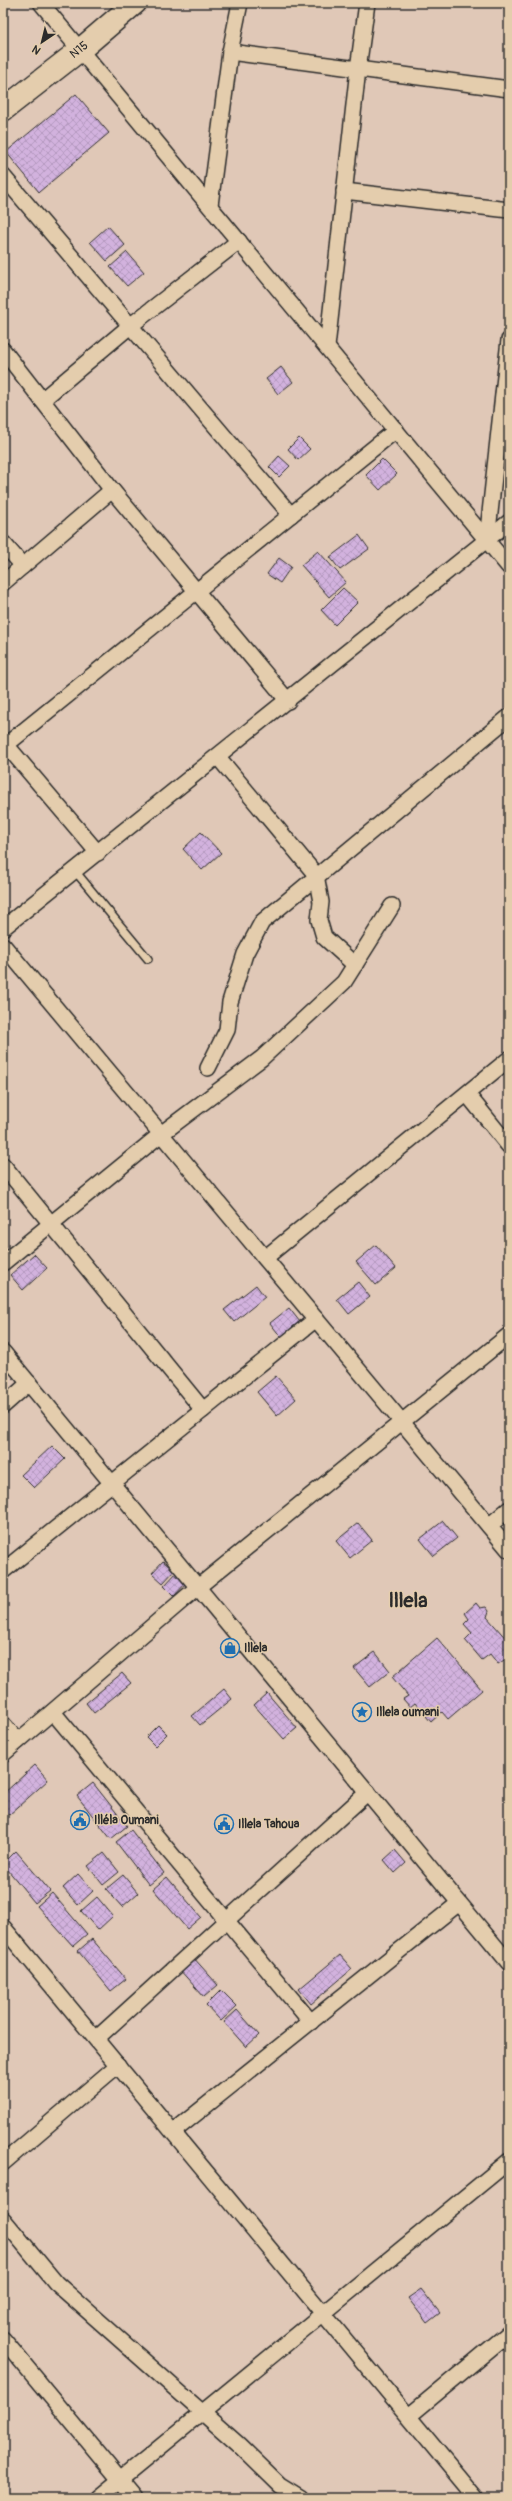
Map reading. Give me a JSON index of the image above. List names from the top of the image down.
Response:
{
  "streets": {
    "main road": ["N15"]
  },
  "districts": ["Illela"],
  "places": {
    "shop": ["Illela"],
    "place": ["Illela oumani"],
    "public building": ["Illéla Oumani", "Illela Tahoua"]
  },
  "north": "bottom left"
}
